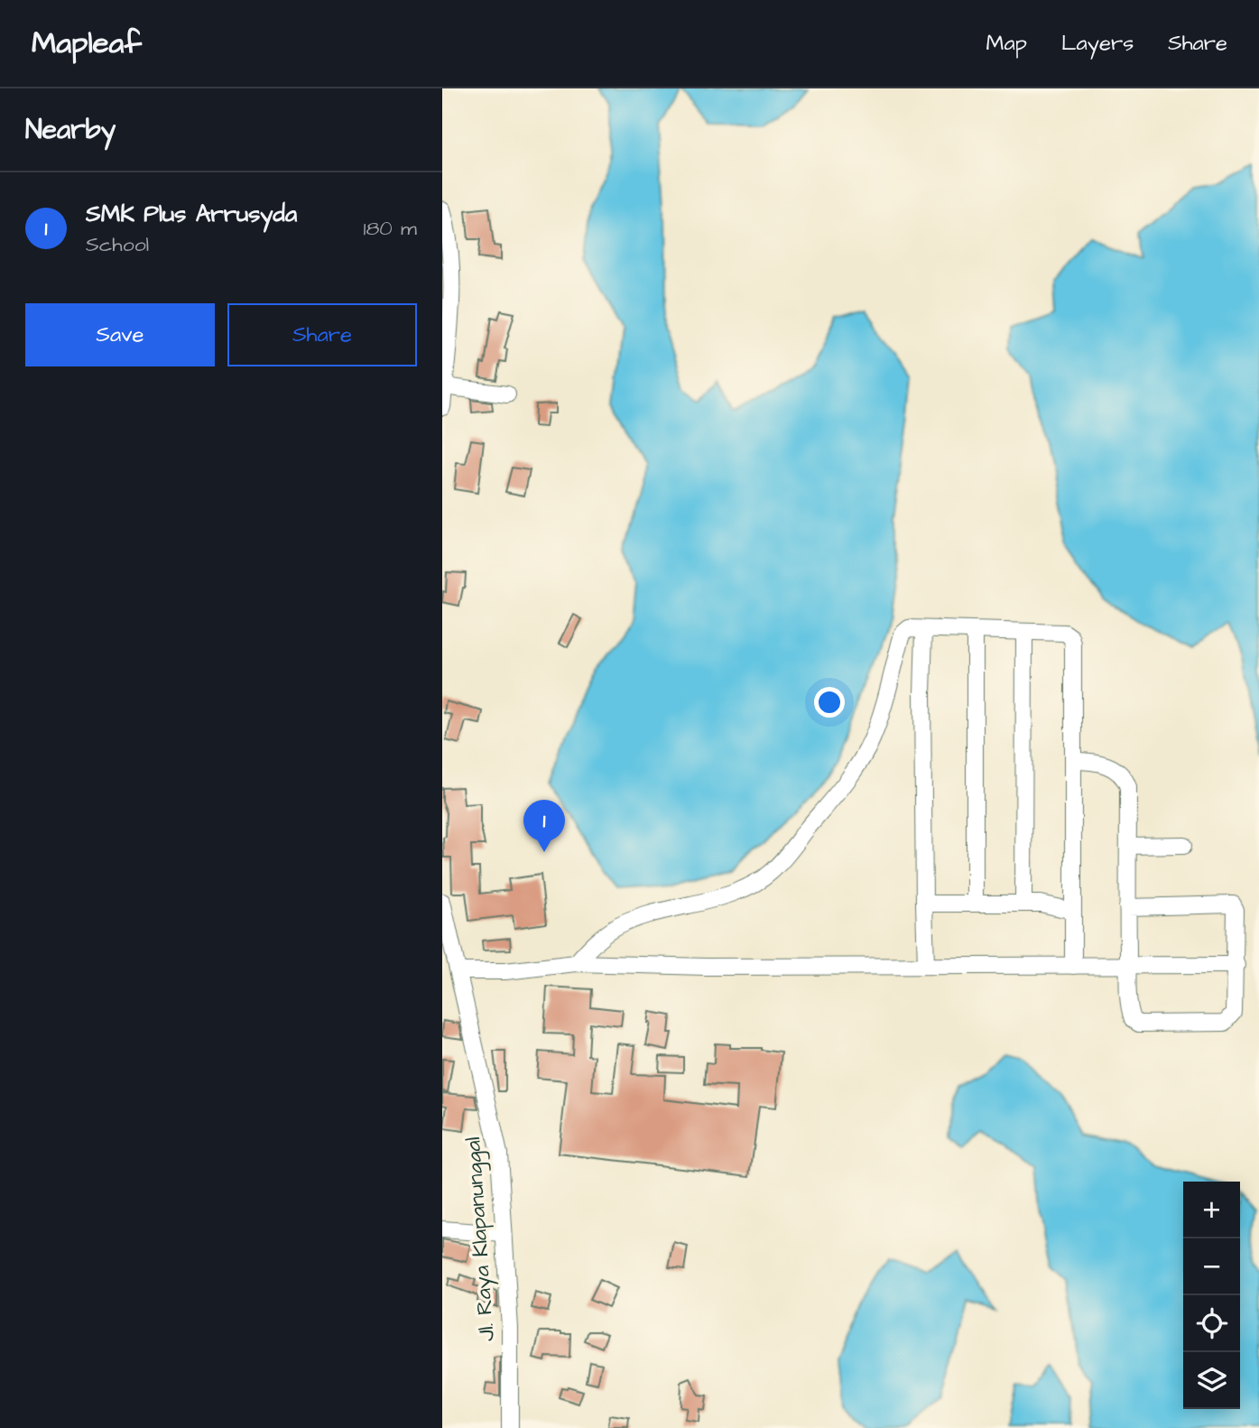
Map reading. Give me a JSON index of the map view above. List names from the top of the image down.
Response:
{
  "streets": {
    "street": ["Jl. Raya Klapanunggal"]
  },
  "page": {
    "header": "Mapleaf",
    "nav": ["Map", "Layers", "Share"],
    "heading": "Nearby",
    "list": [
      {
        "mark": "1",
        "name": "SMK Plus Arrusyda",
        "note": "School",
        "value": "180 m"
      }
    ],
    "buttons": ["Save", "Share"],
    "pins": "1",
    "map_buttons": ["+", "−"]
  }
}
